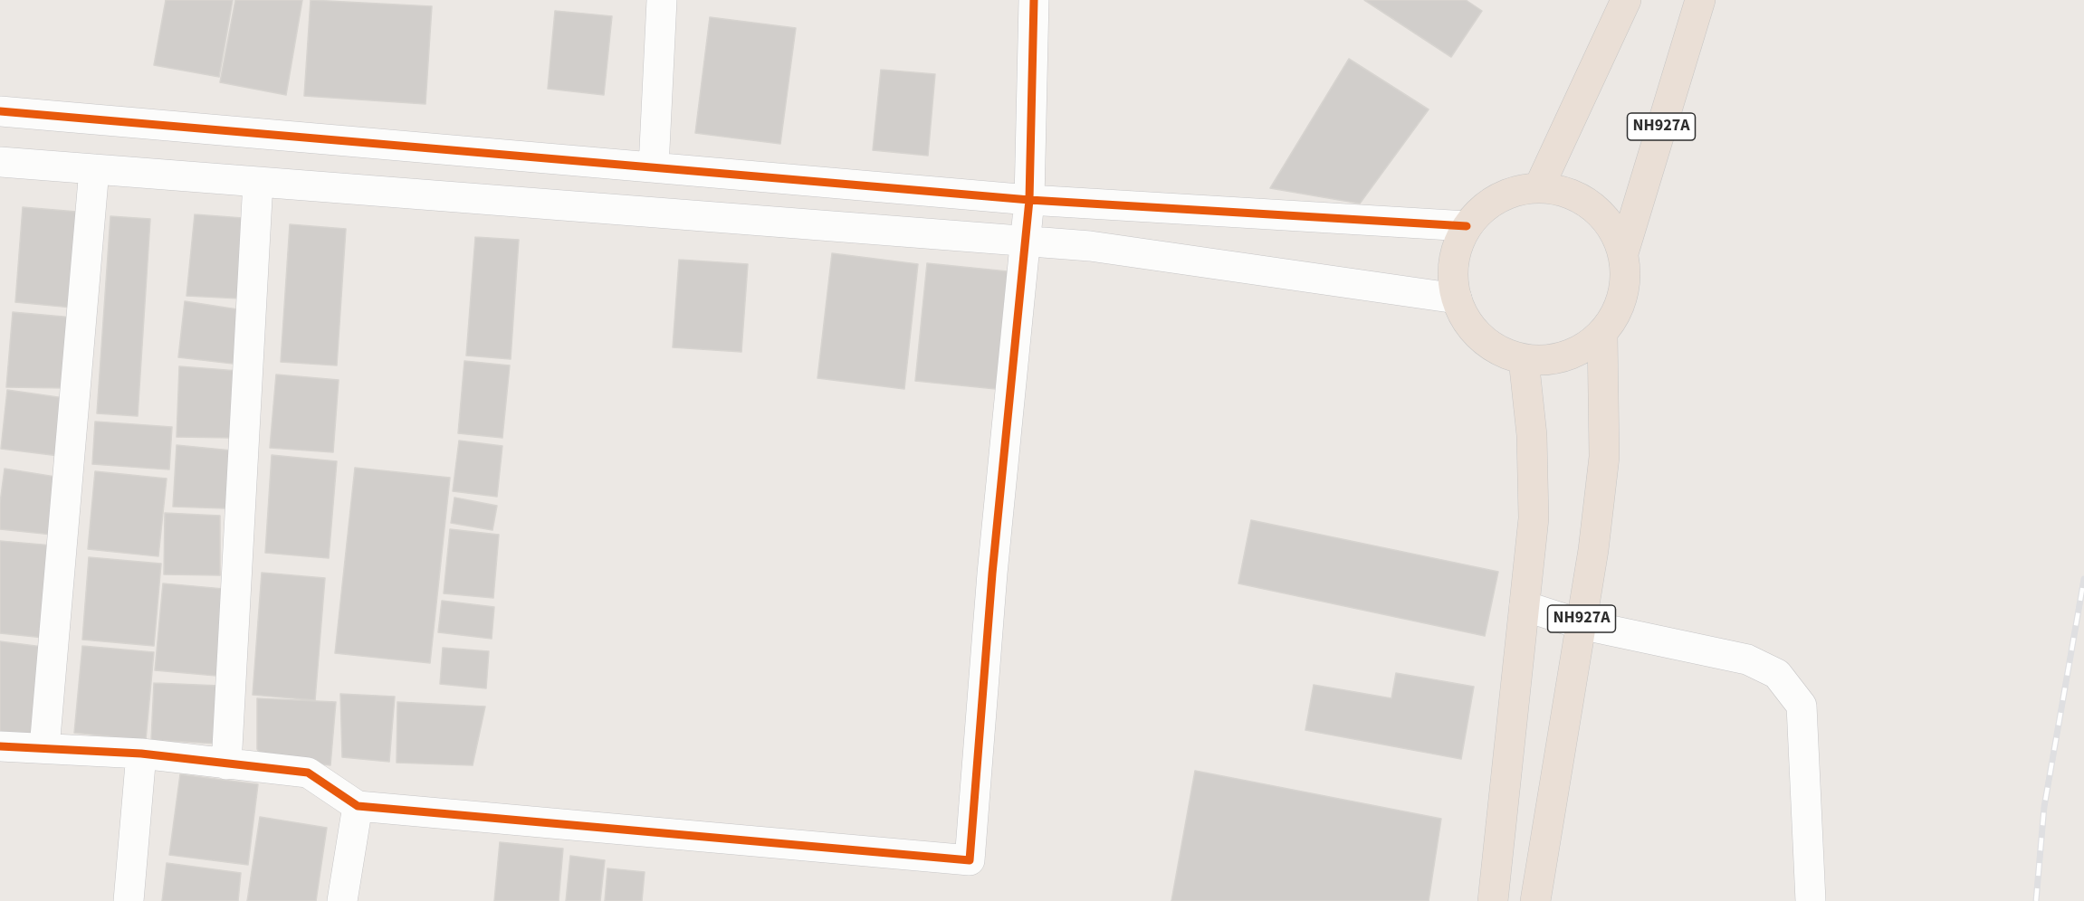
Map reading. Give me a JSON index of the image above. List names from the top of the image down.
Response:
{
  "streets": {
    "highway": ["NH927A"]
  }
}
